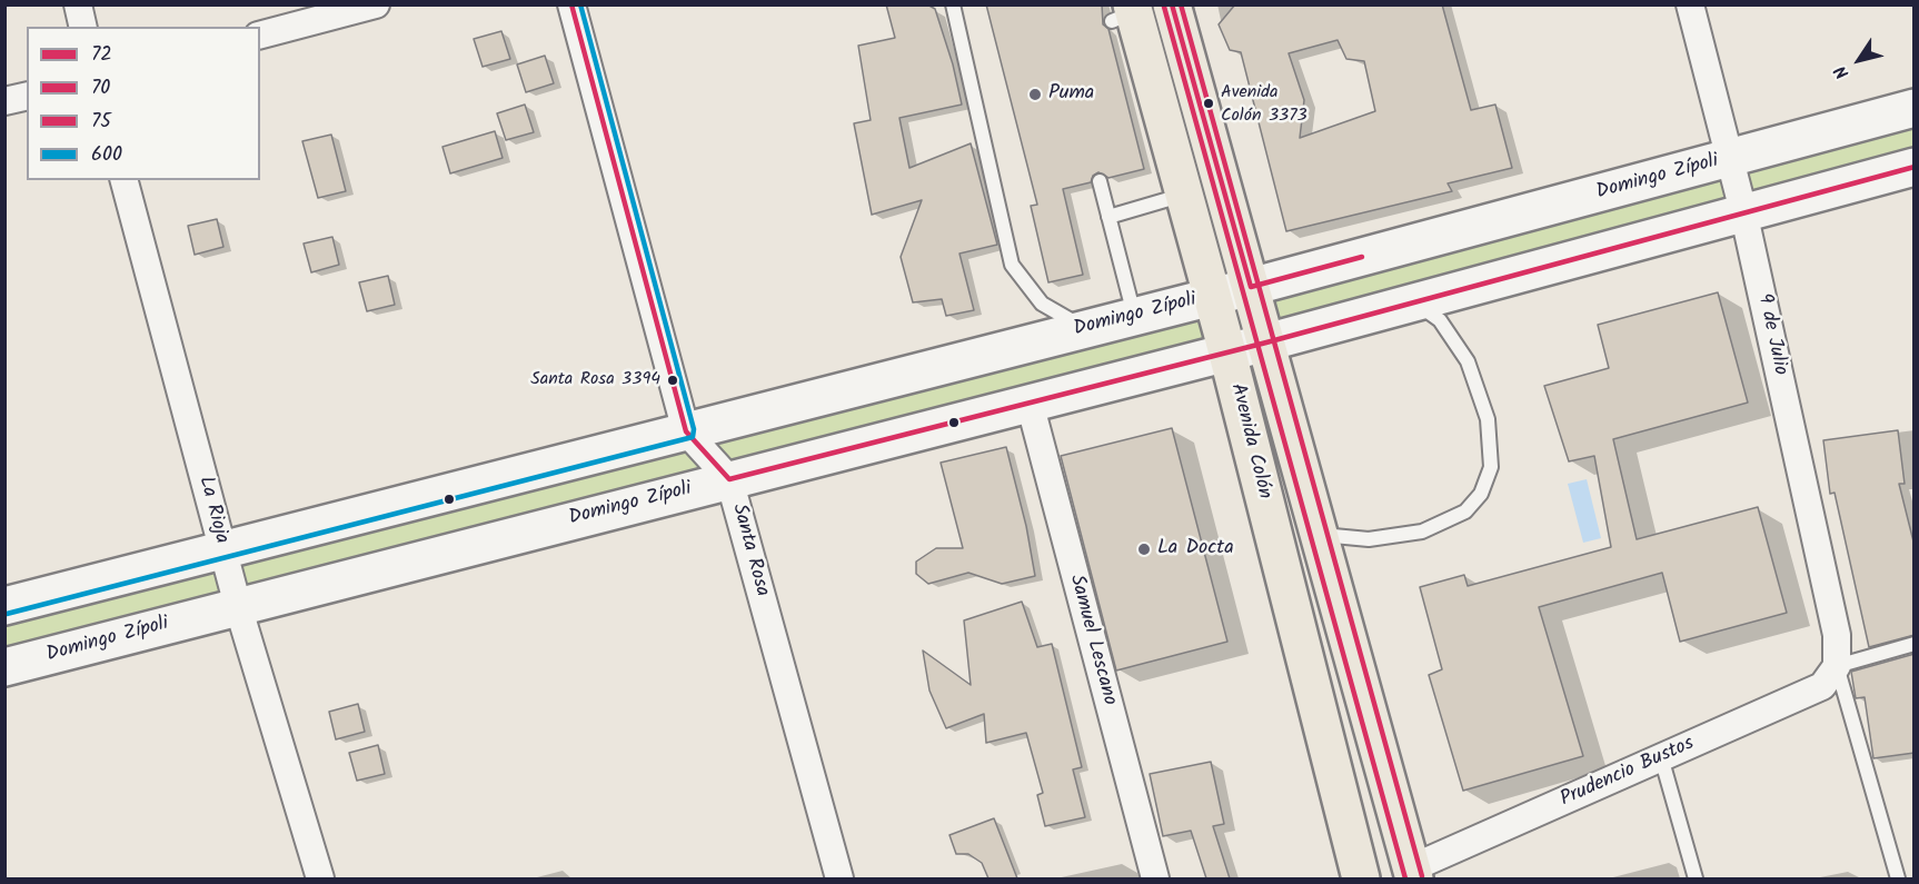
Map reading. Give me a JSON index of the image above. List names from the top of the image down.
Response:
{
  "streets": {
    "main road": ["Domingo Zípoli", "Avenida Colón"],
    "street": [
      "9 de Julio",
      "La Rioja",
      "Santa Rosa",
      "Samuel Lescano",
      "Prudencio Bustos"
    ]
  },
  "crossings": [
    ["Domingo Zípoli", "9 de Julio"],
    ["Domingo Zípoli", "Avenida Colón"],
    ["Domingo Zípoli", "La Rioja"],
    ["Domingo Zípoli", "Santa Rosa"],
    ["Domingo Zípoli", "Samuel Lescano"],
    ["9 de Julio", "Prudencio Bustos"],
    ["Avenida Colón", "Prudencio Bustos"]
  ],
  "places": [
    "Puma",
    "Avenida Colón 3373",
    "Santa Rosa 3394",
    "La Docta"
  ],
  "lines": [
    "transit line 72",
    "transit line 75",
    "transit line 600",
    "transit line 70"
  ],
  "legend": [
    "72",
    "70",
    "75",
    "600"
  ],
  "north": "bottom left"
}
